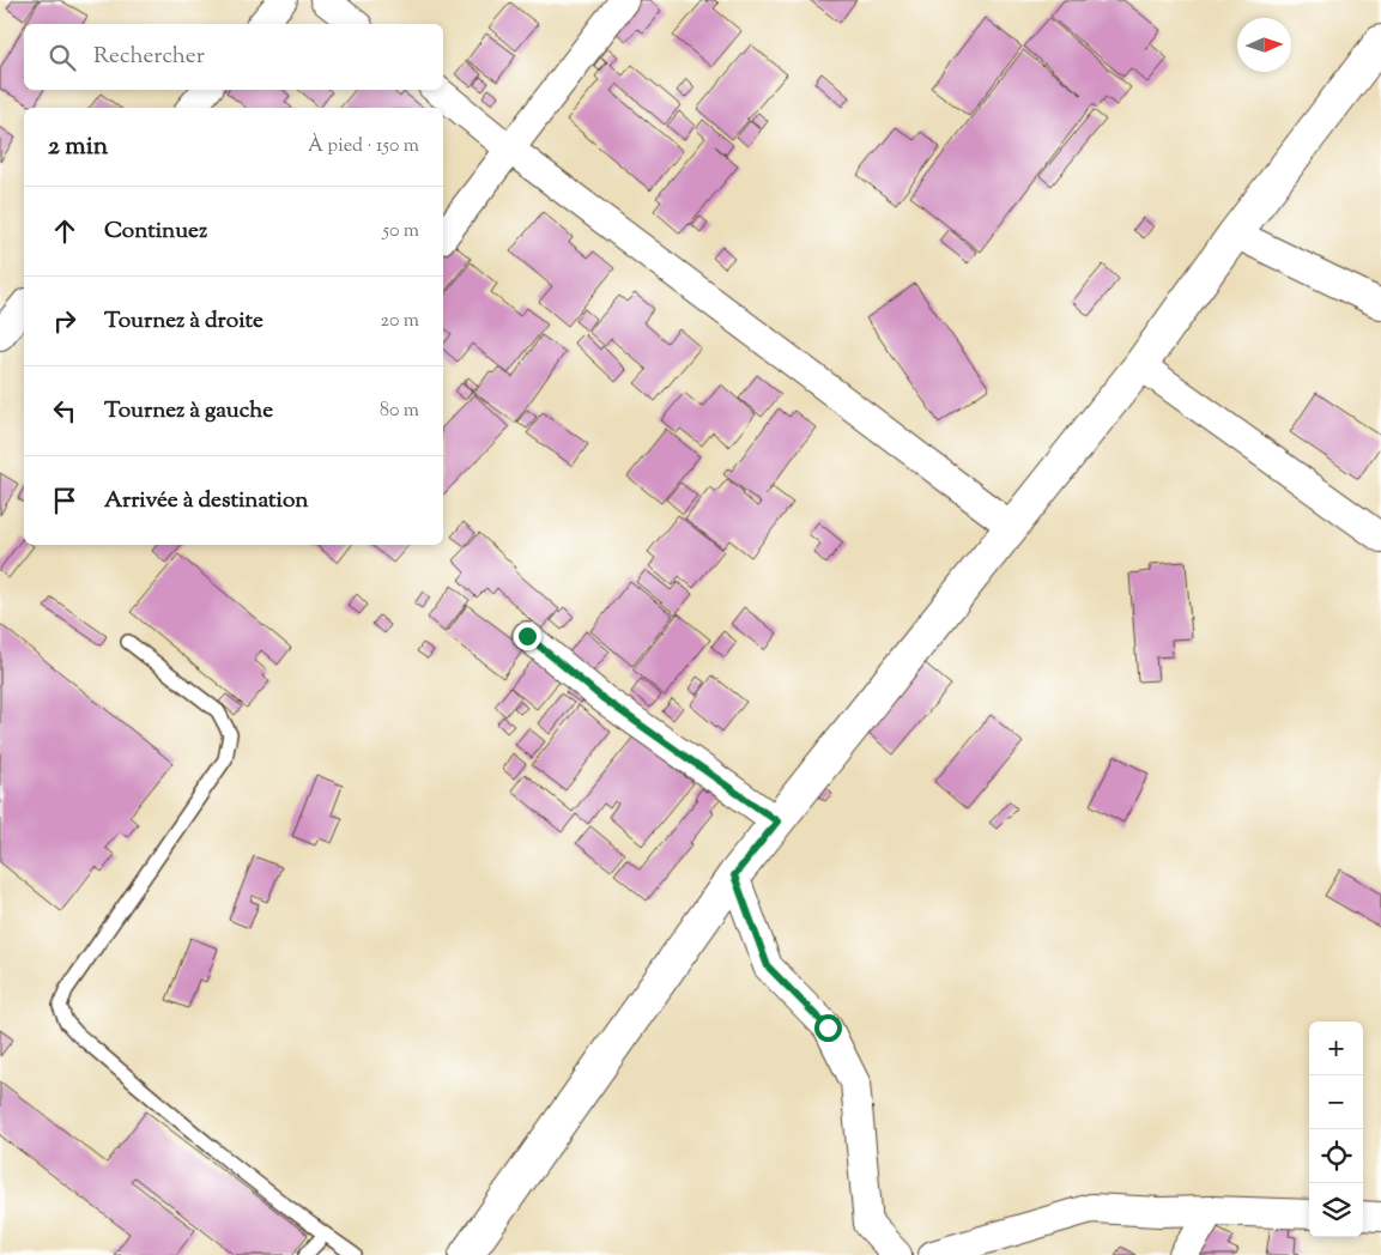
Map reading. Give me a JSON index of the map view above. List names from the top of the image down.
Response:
{
  "north": "right",
  "page": {
    "search": "Rechercher",
    "heading": ["2 min", "À pied · 150 m"],
    "list": [
      ["Continuez", "50 m"],
      ["Tournez à droite", "20 m"],
      ["Tournez à gauche", "80 m"],
      "Arrivée à destination"
    ],
    "map_buttons": ["+", "−"]
  }
}
